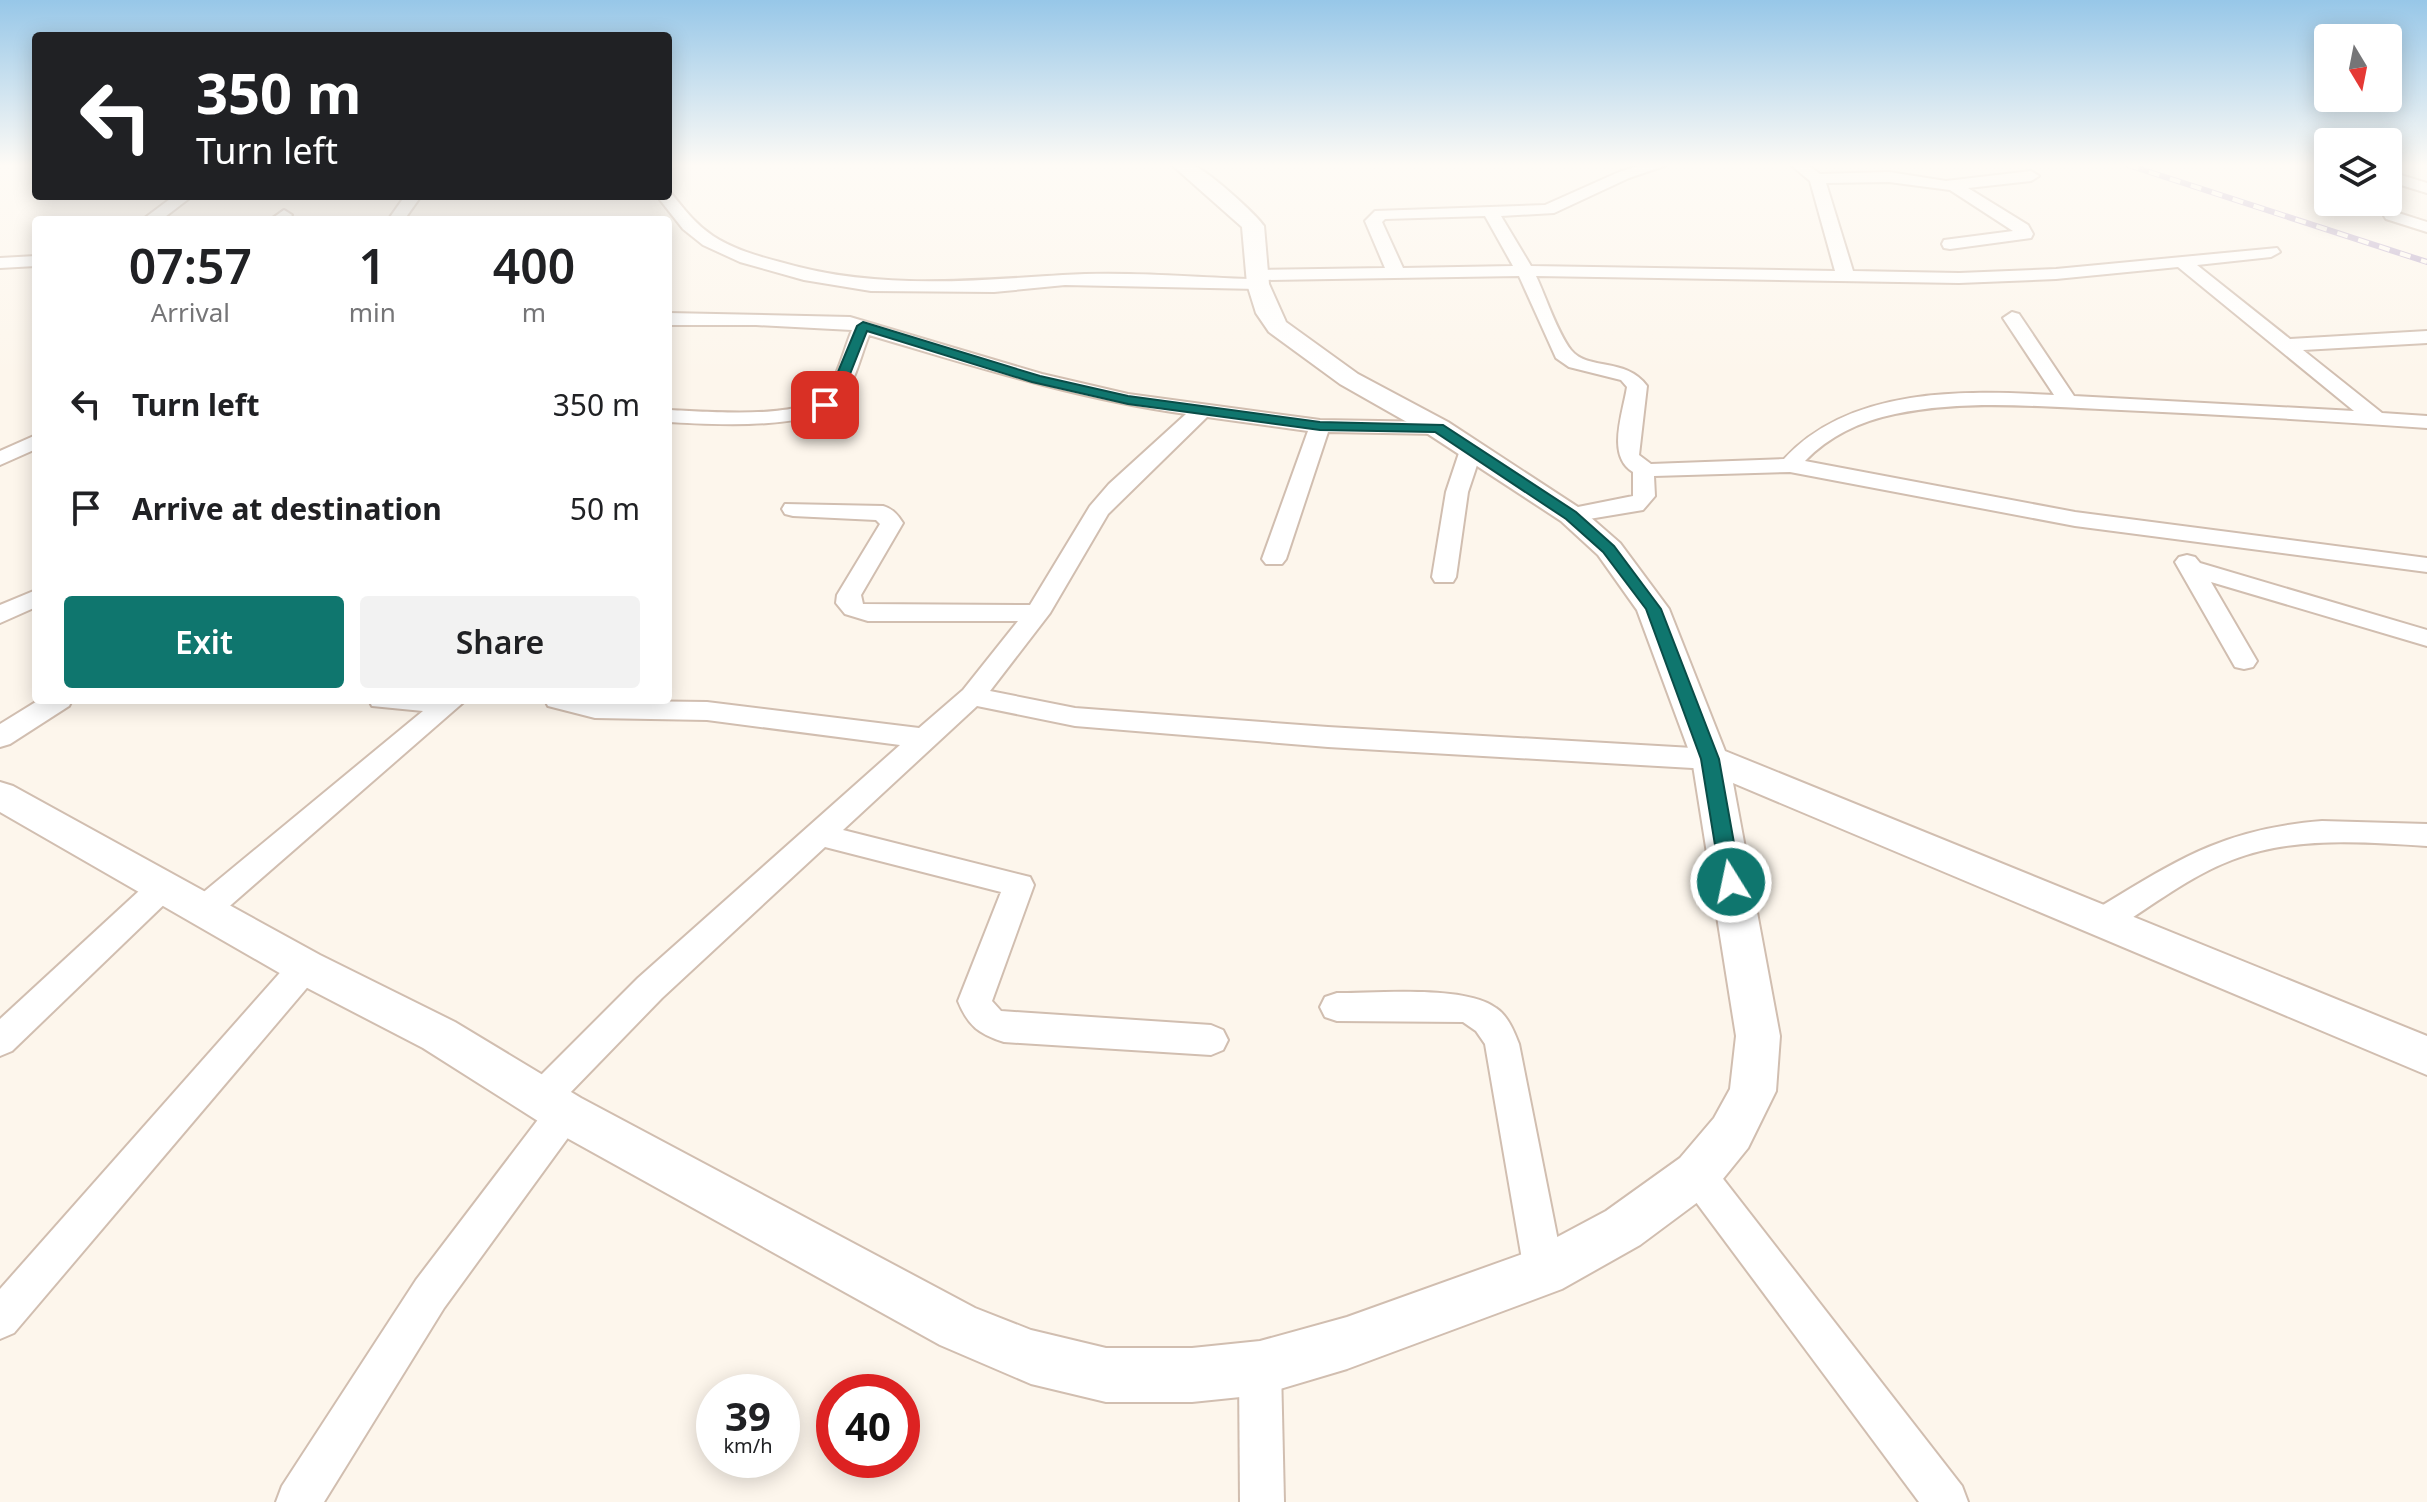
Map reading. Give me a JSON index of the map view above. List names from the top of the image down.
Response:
{
  "north": "bottom",
  "page": {
    "turn": ["350 m", "Turn left"],
    "eta": [
      "07:57",
      "Arrival",
      "1",
      "min",
      "400",
      "m"
    ],
    "list": [
      {
        "name": "Turn left",
        "value": "350 m"
      },
      {
        "name": "Arrive at destination",
        "value": "50 m"
      }
    ],
    "buttons": ["Exit", "Share"],
    "speed": "39 km/h",
    "limit": "40"
  }
}
